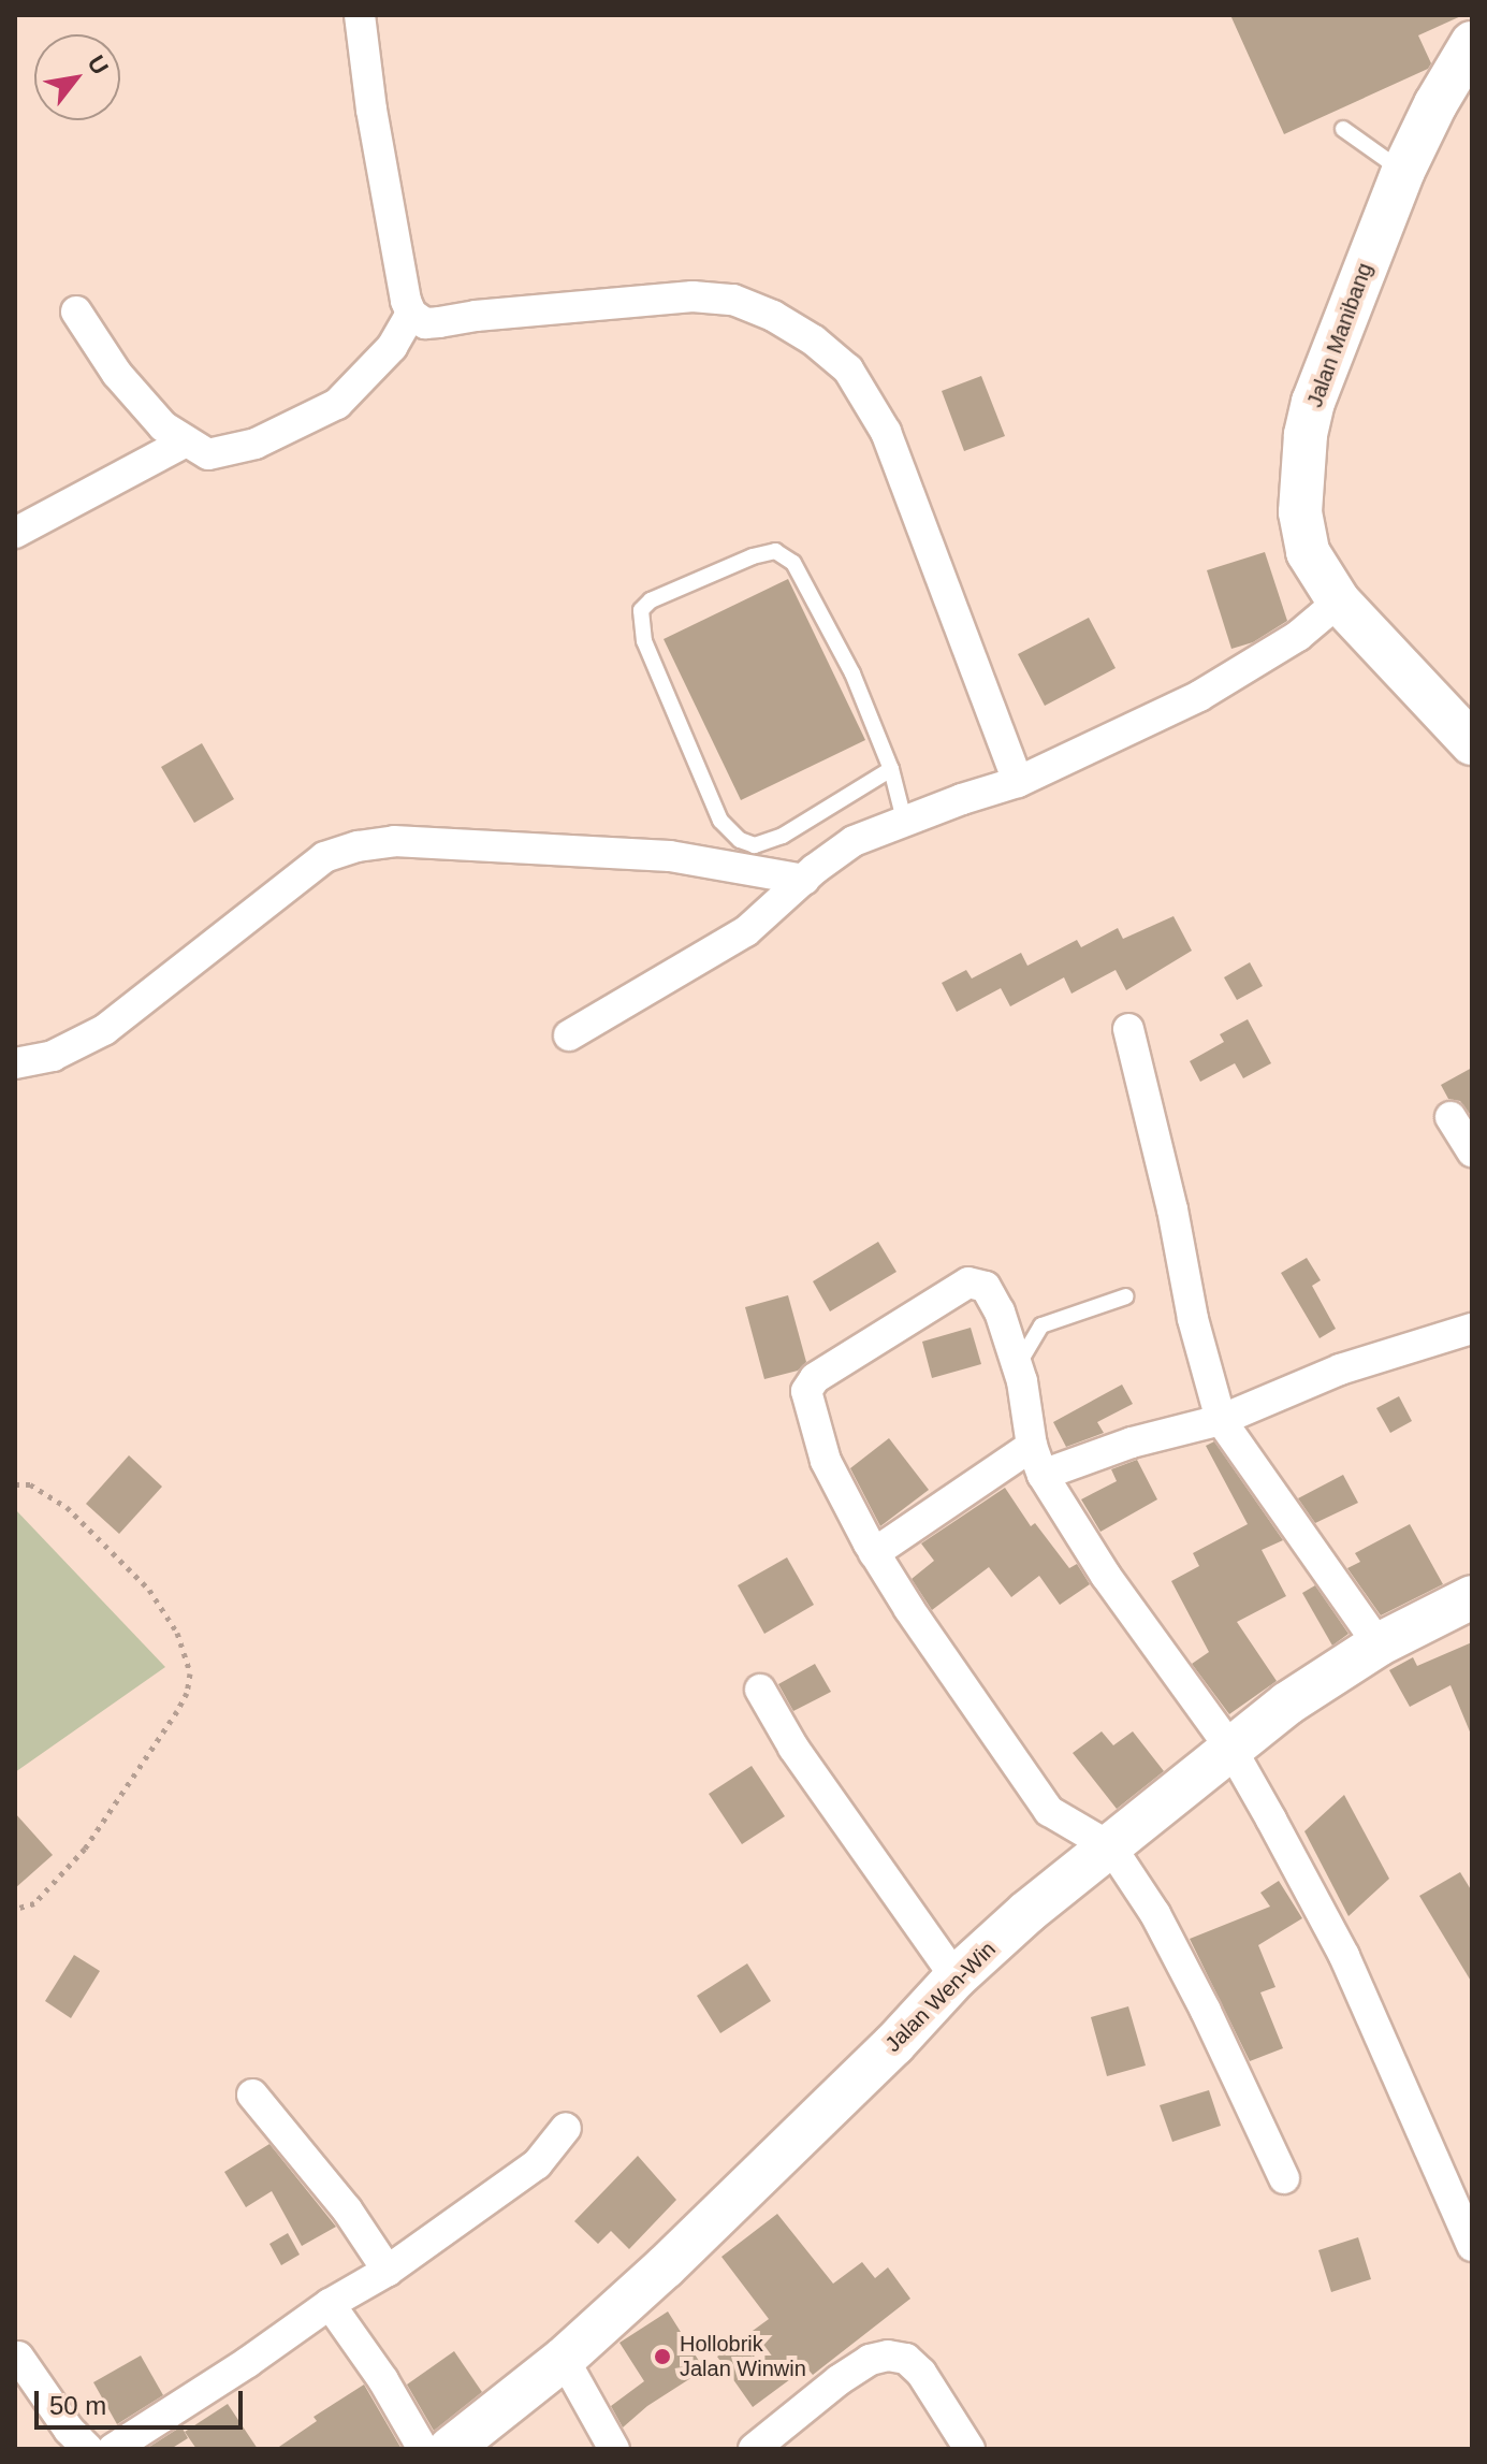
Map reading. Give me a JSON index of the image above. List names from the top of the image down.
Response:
{
  "streets": {
    "street": ["Jalan Manibang", "Jalan Wen-Win"]
  },
  "places": ["Hollobrik Jalan Winwin"],
  "scale_bar": "50 m",
  "north": "top right"
}
